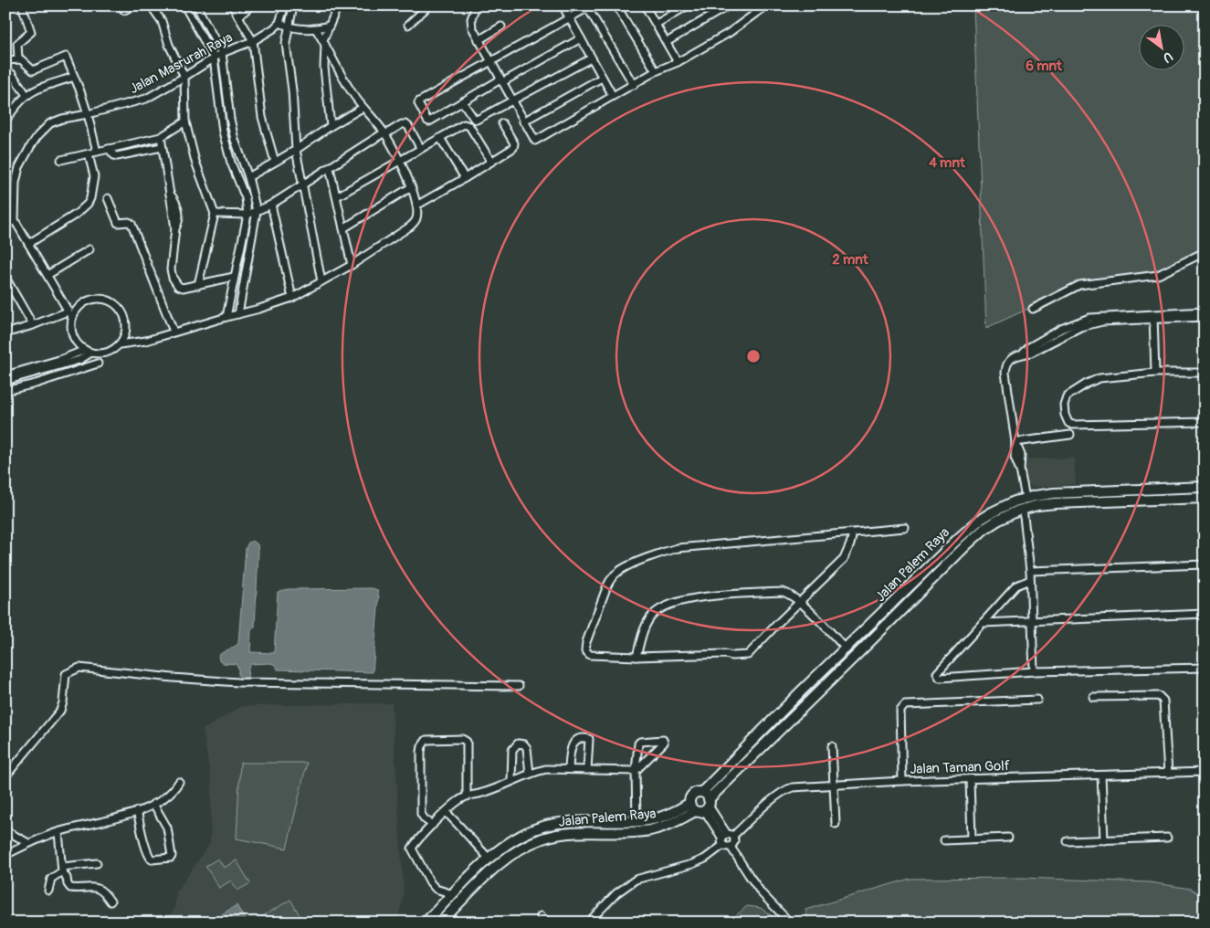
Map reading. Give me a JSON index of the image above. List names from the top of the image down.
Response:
{
  "streets": {
    "street": ["Jalan Masrurah Raya", "Jalan Palem Raya", "Jalan Taman Golf"]
  },
  "north": "bottom right",
  "rings": ["6 mnt", "4 mnt", "2 mnt"]
}
